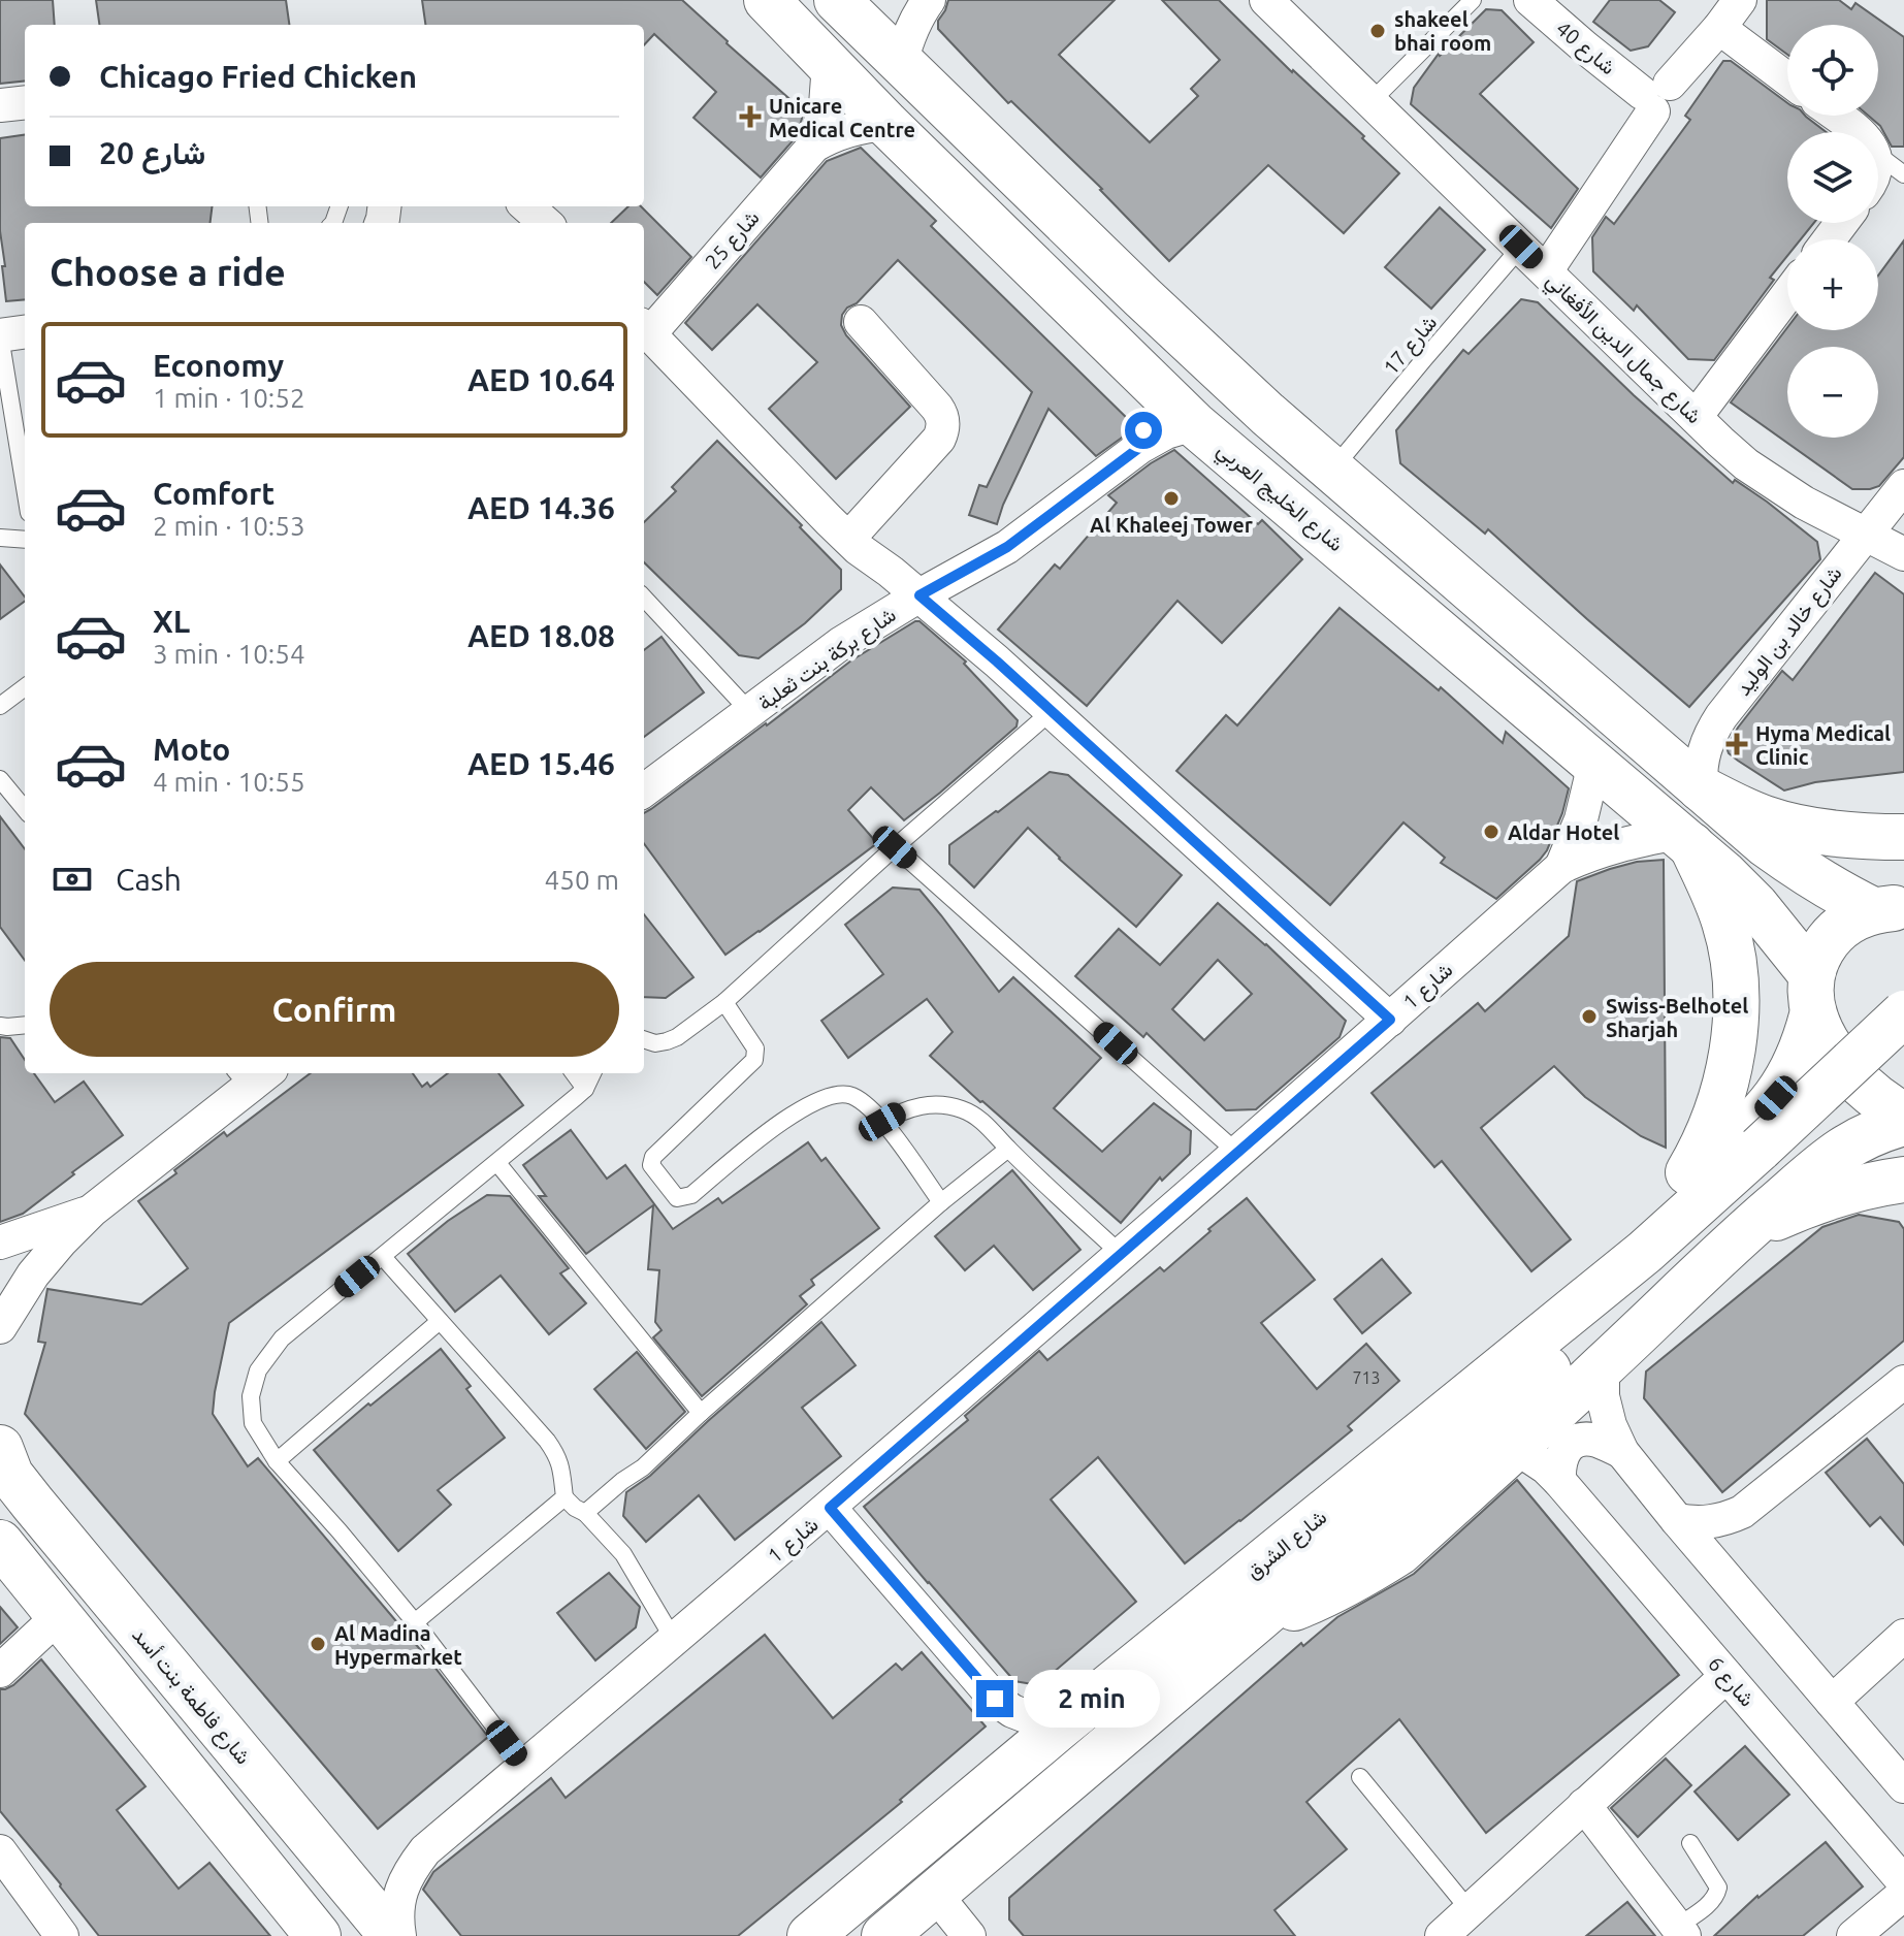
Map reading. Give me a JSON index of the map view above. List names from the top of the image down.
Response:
{
  "streets": {
    "main road": ["شارع الخليج العربي", "شارع الشرق", "شارع فاطمة بنت أسد"],
    "street": [
      "شارع 40",
      "شارع 25",
      "شارع جمال الدين الأفغاني",
      "شارع خالد بن الوليد",
      "شارع بركة بنت ثعلبة",
      "شارع 1",
      "شارع 6"
    ],
    "lane": ["شارع 17"]
  },
  "crossings": [
    ["شارع 25", "شارع الخليج العربي"],
    ["شارع 17", "شارع جمال الدين الأفغاني"],
    ["شارع جمال الدين الأفغاني", "شارع خالد بن الوليد"],
    ["شارع الخليج العربي", "شارع بركة بنت ثعلبة"],
    ["شارع الخليج العربي", "شارع 1"]
  ],
  "places": {
    "other": [
      "shakeel bhai room",
      "Al Khaleej Tower",
      "Aldar Hotel",
      "Swiss-Belhotel Sharjah",
      "Al Madina Hypermarket"
    ],
    "health": ["Unicare Medical Centre", "Hyma Medical Clinic"]
  },
  "house_numbers": ["713"],
  "page": {
    "map_buttons": ["+", "−"],
    "banner": ["Chicago Fried Chicken", "شارع 20"],
    "heading": "Choose a ride",
    "list": [
      {
        "name": "Economy",
        "note": "1 min · 10:52",
        "value": "AED 10.64"
      },
      {
        "name": "Comfort",
        "note": "2 min · 10:53",
        "value": "AED 14.36"
      },
      {
        "name": "XL",
        "note": "3 min · 10:54",
        "value": "AED 18.08"
      },
      {
        "name": "Moto",
        "note": "4 min · 10:55",
        "value": "AED 15.46"
      }
    ],
    "pay": ["Cash", "450 m"],
    "buttons": "Confirm",
    "bubble": "2 min"
  }
}
